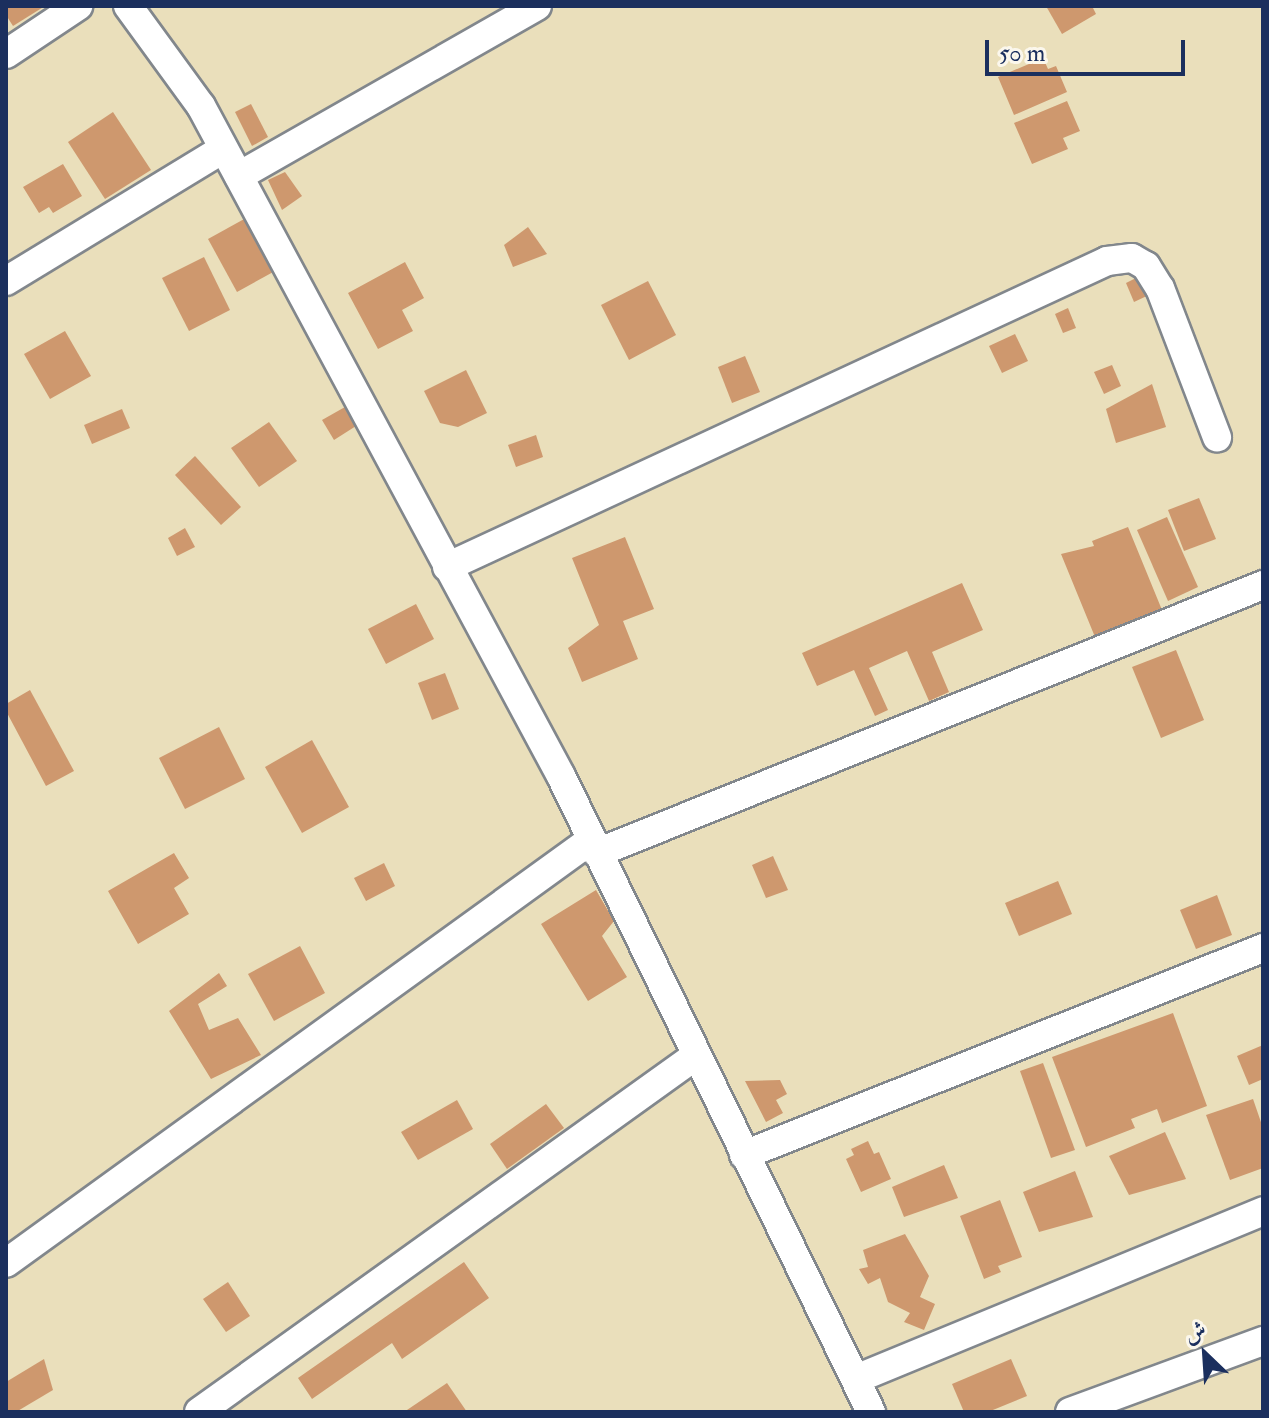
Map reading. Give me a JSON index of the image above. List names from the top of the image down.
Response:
{
  "scale_bar": "50 m",
  "north": "top left"
}
